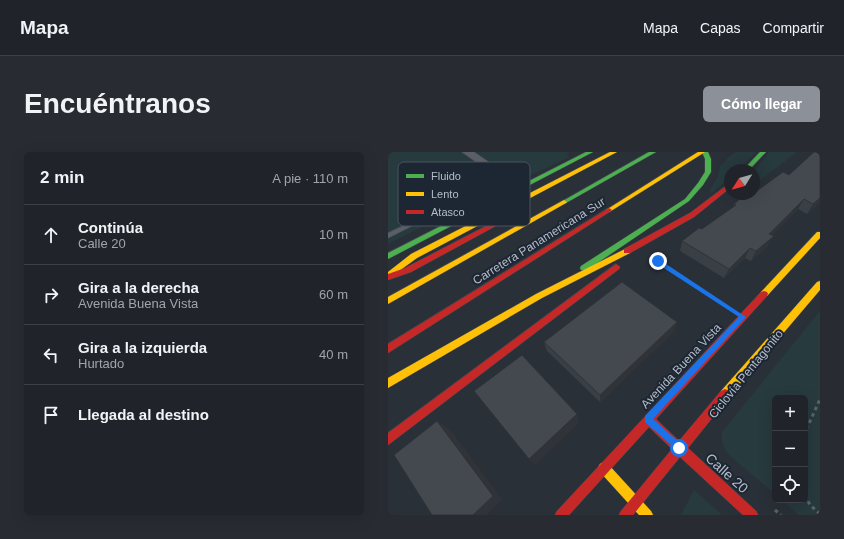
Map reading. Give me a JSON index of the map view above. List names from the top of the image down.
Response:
{
  "streets": {
    "main road": ["Carretera Panamericana Sur", "Avenida Buena Vista", "Calle 20"]
  },
  "crossings": [
    ["Avenida Buena Vista", "Calle 20"]
  ],
  "legend": ["Fluido", "Lento", "Atasco"],
  "north": "bottom left",
  "page": {
    "header": "Mapa",
    "nav": ["Mapa", "Capas", "Compartir"],
    "buttons": "Cómo llegar",
    "title": "Encuéntranos",
    "heading": ["2 min", "A pie · 110 m"],
    "list": [
      ["Continúa", "Calle 20", "10 m"],
      ["Gira a la derecha", "Avenida Buena Vista", "60 m"],
      ["Gira a la izquierda", "Hurtado", "40 m"],
      "Llegada al destino"
    ],
    "map_buttons": ["+", "−"]
  }
}
